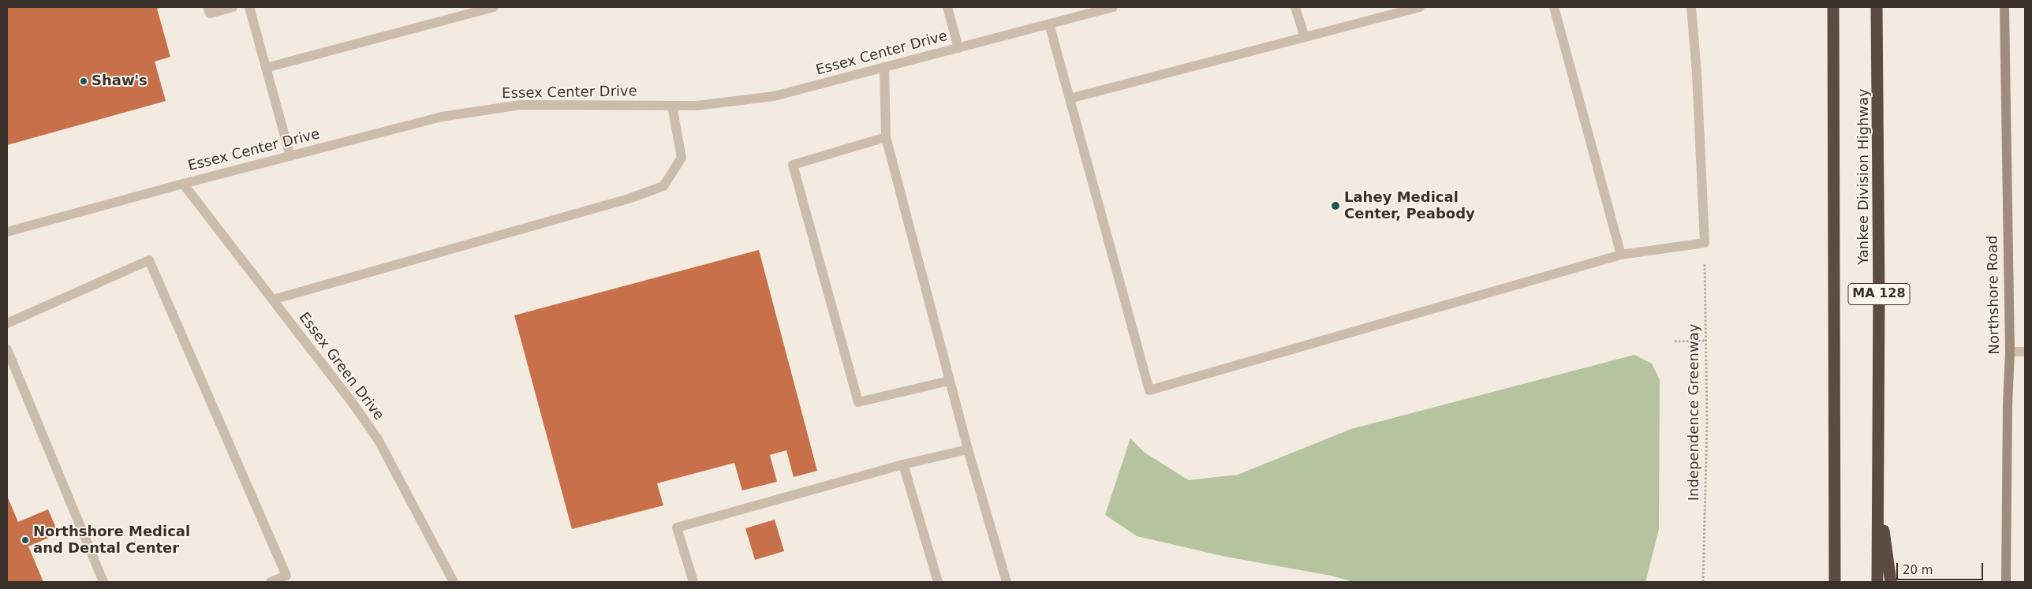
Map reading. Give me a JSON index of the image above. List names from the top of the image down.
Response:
{
  "streets": {
    "highway": ["Yankee Division Highway", "MA 128"],
    "street": ["Essex Center Drive", "Northshore Road", "Essex Green Drive"],
    "path": ["Independence Greenway"]
  },
  "crossings": [
    ["Essex Center Drive", "Essex Green Drive"]
  ],
  "places": ["Shaw's", "Lahey Medical Center, Peabody", "Northshore Medical and Dental Center"],
  "scale_bar": "20 m"
}
